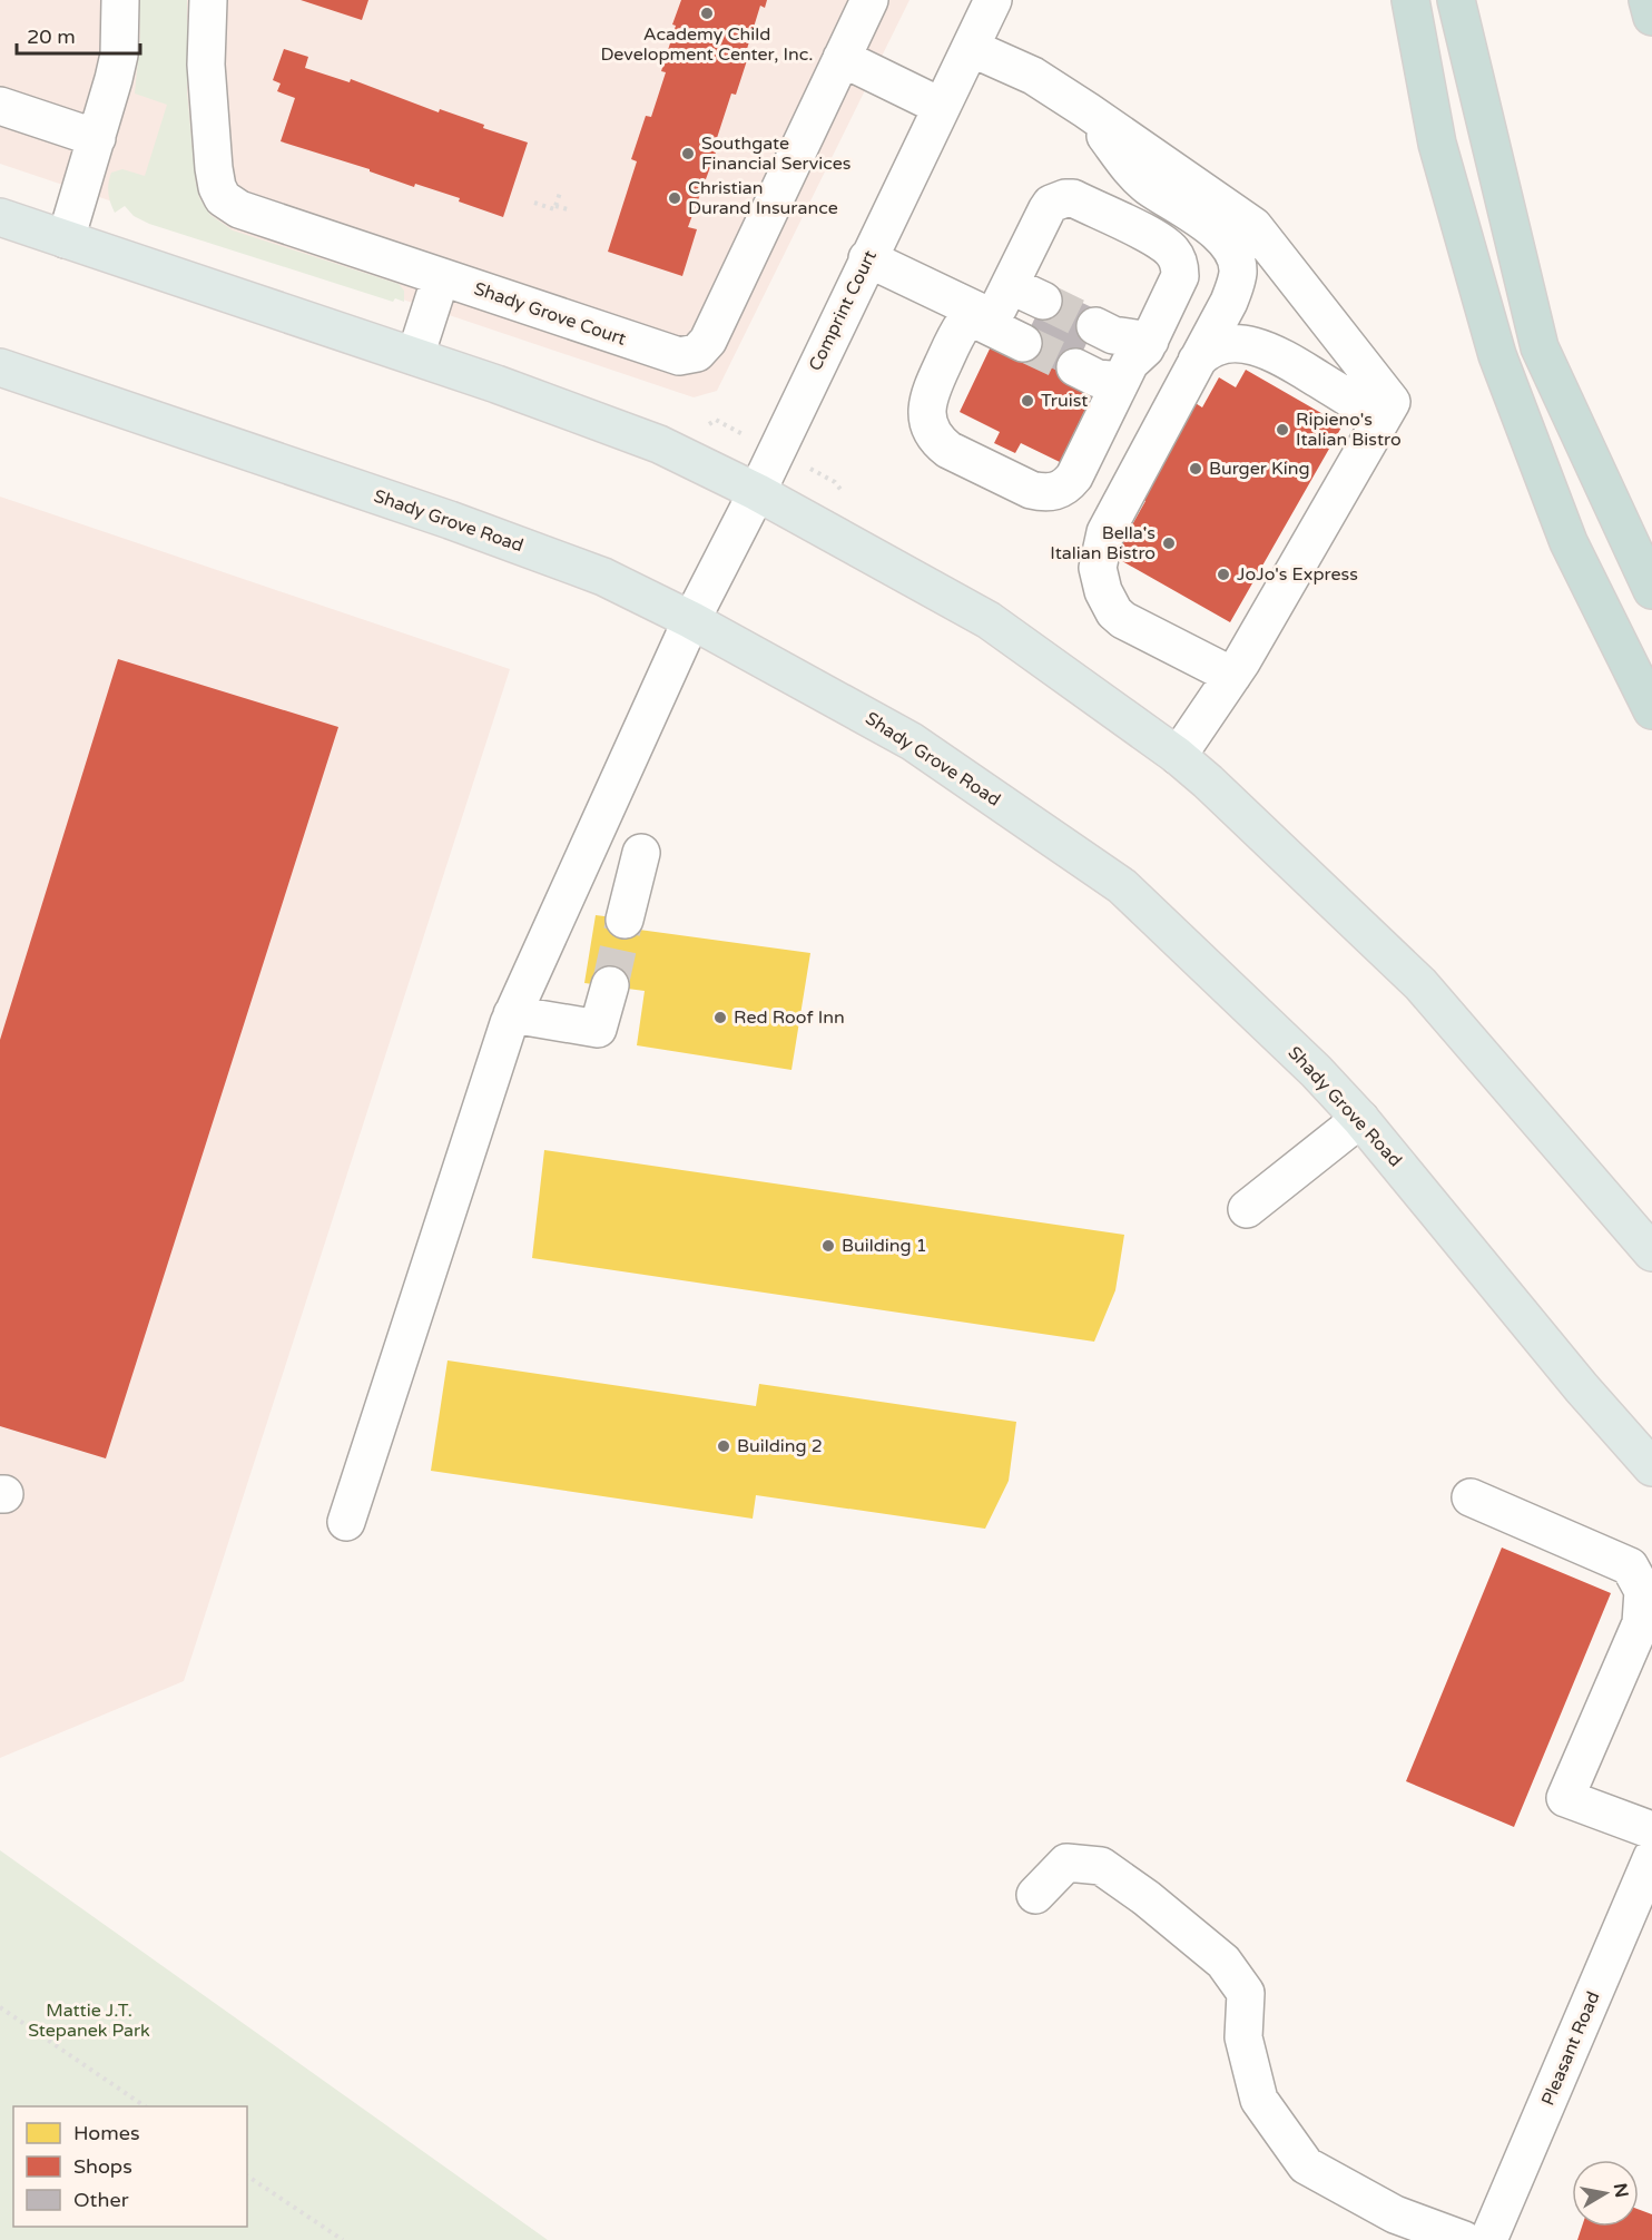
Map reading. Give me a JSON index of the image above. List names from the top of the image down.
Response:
{
  "streets": {
    "main road": ["Shady Grove Road"],
    "street": ["Comprint Court", "Shady Grove Court", "Pleasant Road"]
  },
  "crossings": [
    ["Comprint Court", "Shady Grove Road"]
  ],
  "parks": ["Mattie J.T. Stepanek Park"],
  "places": [
    "Academy Child Development Center, Inc.",
    "Southgate Financial Services",
    "Christian Durand Insurance",
    "Truist",
    "Ripieno's Italian Bistro",
    "Burger King",
    "Bella's Italian Bistro",
    "JoJo's Express",
    "Red Roof Inn",
    "Building 1",
    "Building 2"
  ],
  "legend": ["Homes", "Shops", "Other"],
  "scale_bar": "20 m",
  "north": "right"
}
